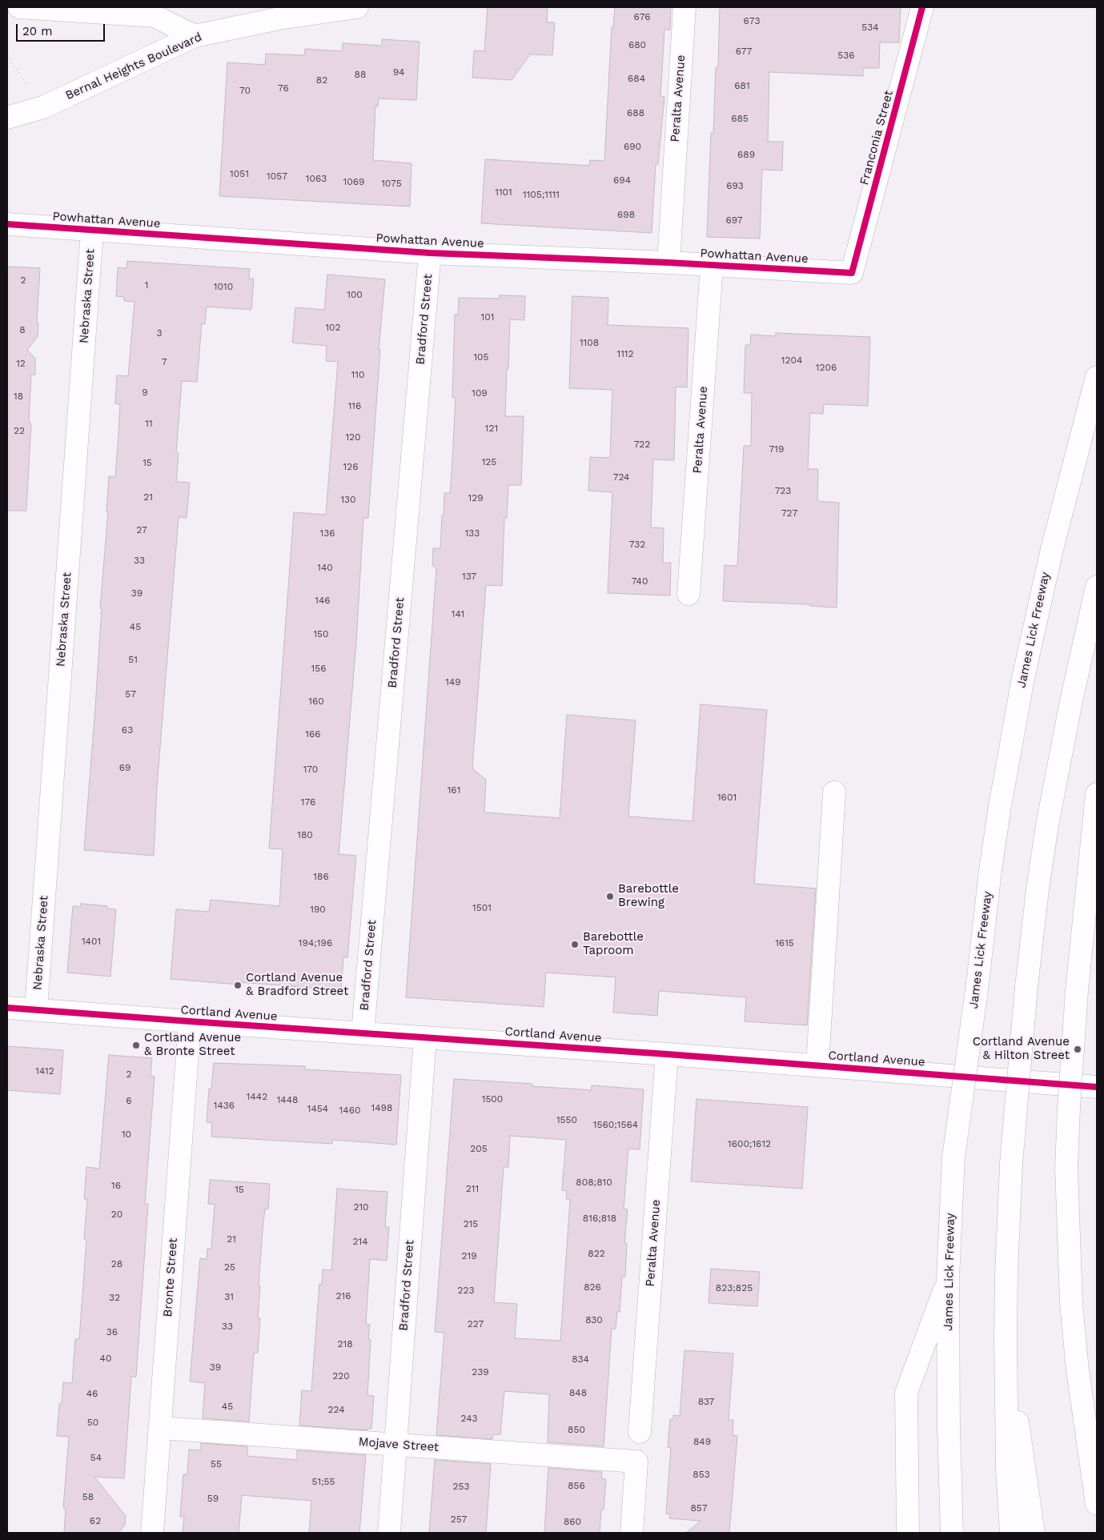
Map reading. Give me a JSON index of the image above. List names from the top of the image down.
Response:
{
  "streets": {
    "main road": [
      "Bernal Heights Boulevard",
      "Peralta Avenue",
      "Franconia Street",
      "Powhattan Avenue",
      "Nebraska Street",
      "Bradford Street",
      "James Lick Freeway",
      "Cortland Avenue",
      "Bronte Street",
      "Mojave Street"
    ]
  },
  "crossings": [
    ["Peralta Avenue", "Powhattan Avenue"],
    ["Peralta Avenue", "Cortland Avenue"],
    ["Franconia Street", "Powhattan Avenue"],
    ["Powhattan Avenue", "Nebraska Street"],
    ["Powhattan Avenue", "Bradford Street"],
    ["Nebraska Street", "Cortland Avenue"],
    ["Bradford Street", "Cortland Avenue"],
    ["Bradford Street", "Mojave Street"],
    ["Cortland Avenue", "Bronte Street"],
    ["Bronte Street", "Mojave Street"]
  ],
  "places": [
    "Barebottle Brewing",
    "Barebottle Taproom",
    "Cortland Avenue & Bradford Street",
    "Cortland Avenue & Bronte Street",
    "Cortland Avenue & Hilton Street"
  ],
  "house_numbers": [
    "676",
    "673",
    "534",
    "680",
    "677",
    "536",
    "94",
    "88",
    "684",
    "82",
    "681",
    "76",
    "70",
    "688",
    "685",
    "690",
    "689",
    "1051",
    "1057",
    "1063",
    "694",
    "1069",
    "1075",
    "693",
    "1101",
    "1105;1111",
    "698",
    "697",
    "2",
    "1",
    "1010",
    "100",
    "101",
    "102",
    "8",
    "3",
    "1108",
    "1112",
    "105",
    "1204",
    "7",
    "12",
    "1206",
    "110",
    "9",
    "109",
    "18",
    "116",
    "11",
    "121",
    "22",
    "120",
    "722",
    "719",
    "125",
    "15",
    "126",
    "724",
    "723",
    "21",
    "129",
    "130",
    "727",
    "27",
    "136",
    "133",
    "732",
    "33",
    "140",
    "137",
    "740",
    "39",
    "146",
    "141",
    "45",
    "150",
    "51",
    "156",
    "149",
    "57",
    "160",
    "63",
    "166",
    "69",
    "170",
    "161",
    "1601",
    "176",
    "180",
    "186",
    "1501",
    "190",
    "1401",
    "194;196",
    "1615",
    "1412",
    "2",
    "1442",
    "1500",
    "1448",
    "6",
    "1436",
    "1498",
    "1454",
    "1460",
    "1550",
    "1560;1564",
    "10",
    "1600;1612",
    "205",
    "808;810",
    "16",
    "211",
    "15",
    "210",
    "20",
    "816;818",
    "215",
    "21",
    "214",
    "822",
    "219",
    "28",
    "25",
    "826",
    "823;825",
    "223",
    "216",
    "31",
    "32",
    "830",
    "227",
    "33",
    "36",
    "218",
    "40",
    "834",
    "39",
    "239",
    "220",
    "848",
    "46",
    "837",
    "45",
    "224",
    "243",
    "50",
    "850",
    "849",
    "54",
    "55",
    "853",
    "51;55",
    "856",
    "253",
    "58",
    "59",
    "857",
    "257",
    "62",
    "860"
  ],
  "scale_bar": "20 m"
}
